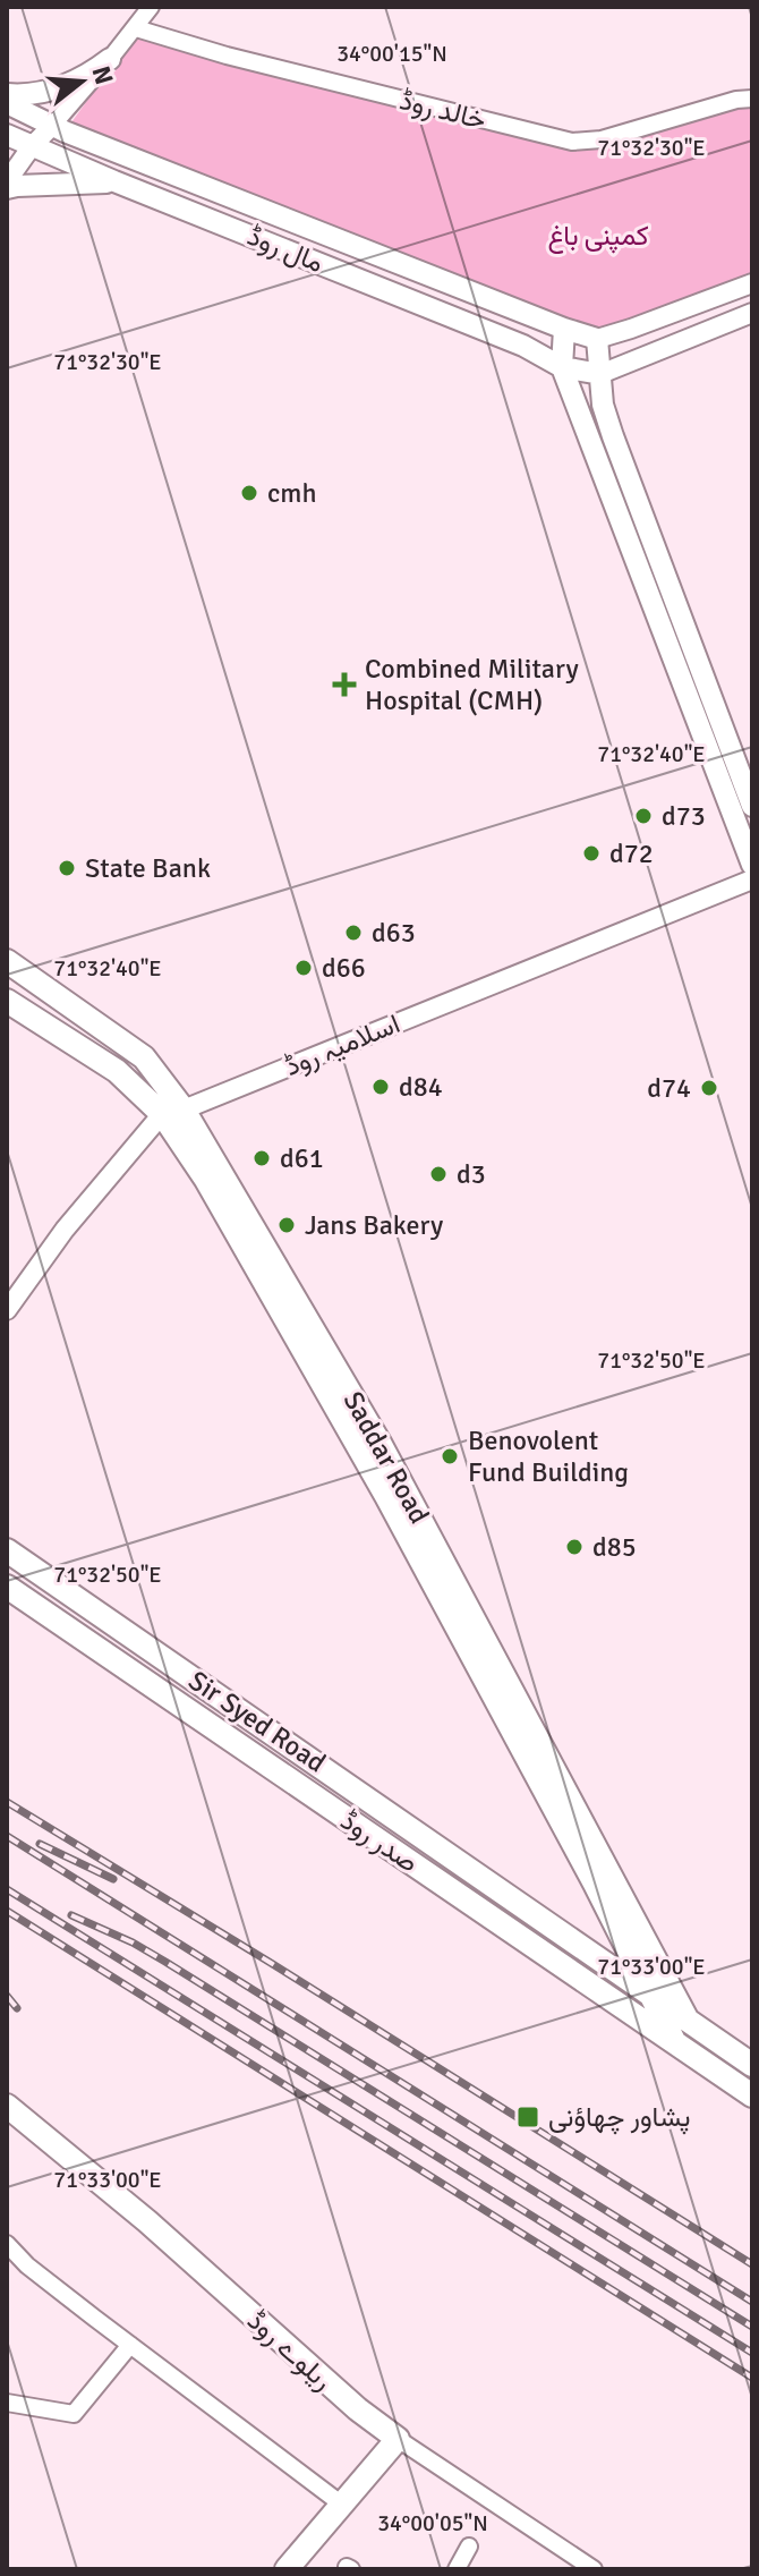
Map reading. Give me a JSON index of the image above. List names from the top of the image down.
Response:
{
  "streets": {
    "main road": [
      "مال روڈ",
      "Saddar Road",
      "Sir Syed Road",
      "صدر روڈ",
      "ریلوے روڈ"
    ],
    "street": ["خالد روڈ", "اسلامیہ روڈ"]
  },
  "crossings": [
    ["اسلامیہ روڈ", "Saddar Road"],
    ["Saddar Road", "Sir Syed Road"],
    ["Saddar Road", "صدر روڈ"]
  ],
  "parks": ["کمپنی باغ"],
  "places": {
    "other": [
      "cmh",
      "d73",
      "d72",
      "State Bank",
      "d63",
      "d66",
      "d84",
      "d74",
      "d61",
      "d3",
      "Jans Bakery",
      "Benovolent Fund Building",
      "d85"
    ],
    "health": ["Combined Military Hospital (CMH)"],
    "transit": ["پشاور چھاؤنی"]
  },
  "north": "right",
  "coordinates": [
    "34°00'15\"N",
    "71°32'30\"E",
    "71°32'40\"E",
    "71°32'50\"E",
    "71°33'00\"E",
    "34°00'05\"N"
  ]
}
